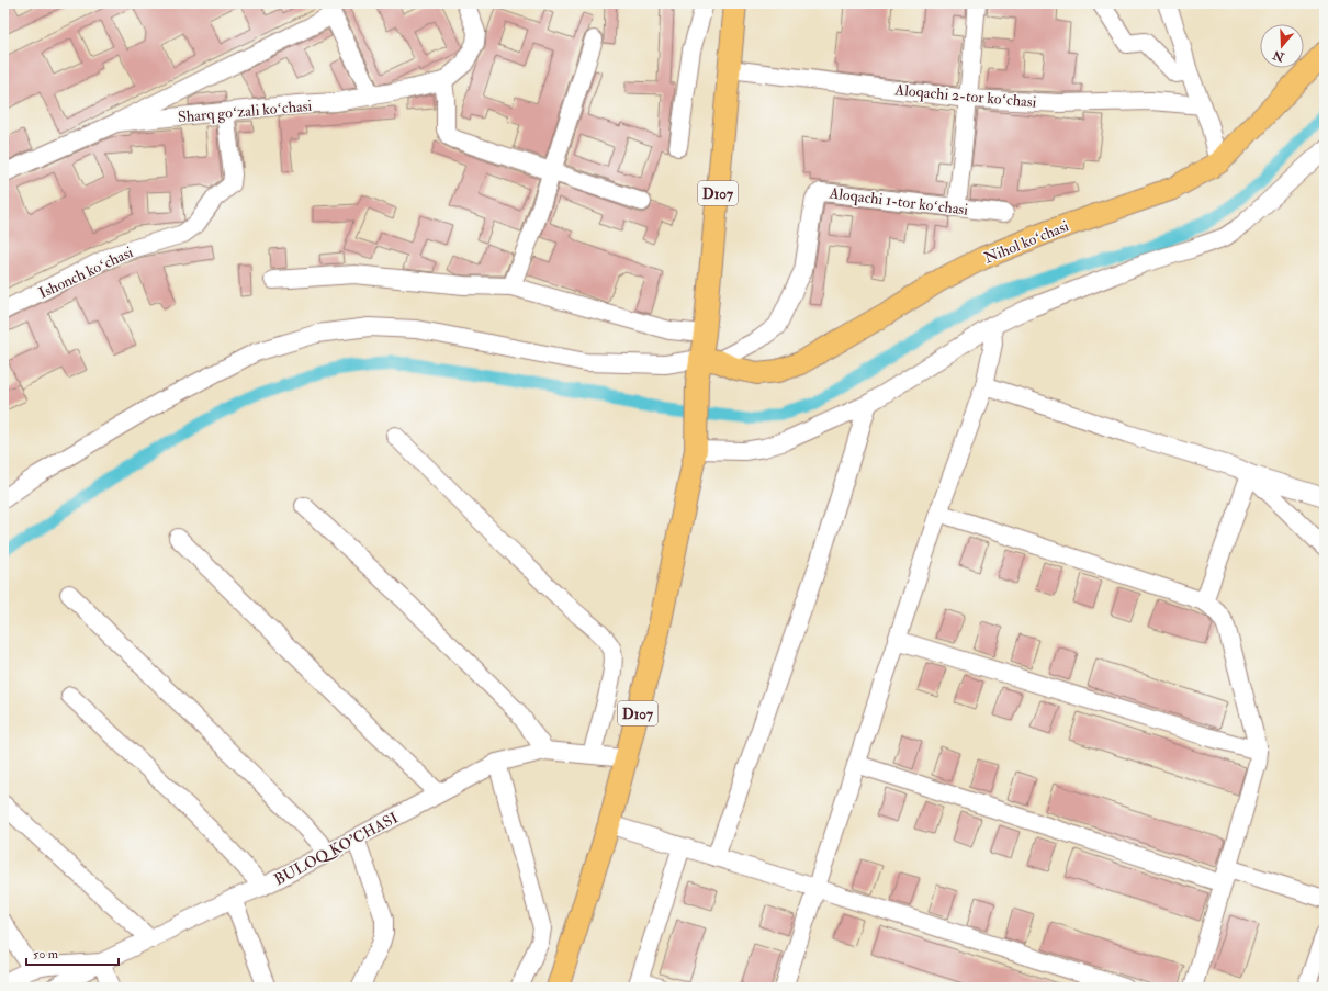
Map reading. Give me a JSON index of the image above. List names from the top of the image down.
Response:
{
  "streets": {
    "main road": ["D107", "Nihol koʻchasi"],
    "street": [
      "Aloqachi 2-tor koʻchasi",
      "Sharq goʻzali koʻchasi",
      "Aloqachi 1-tor koʻchasi",
      "Ishonch koʻchasi",
      "BULOQ KO'CHASI"
    ]
  },
  "crossings": [
    ["Aloqachi 2-tor koʻchasi", "D107"],
    ["Sharq goʻzali koʻchasi", "Ishonch koʻchasi"],
    ["D107", "Aloqachi 1-tor koʻchasi"],
    ["D107", "Nihol koʻchasi"],
    ["D107", "BULOQ KO'CHASI"],
    ["Aloqachi 1-tor koʻchasi", "Nihol koʻchasi"]
  ],
  "scale_bar": "50 m",
  "north": "bottom"
}
